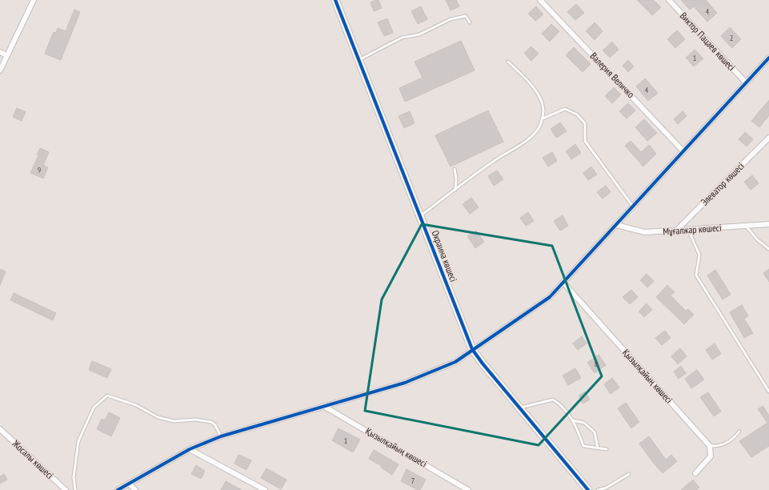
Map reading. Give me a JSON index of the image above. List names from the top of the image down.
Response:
{
  "streets": {
    "street": [
      "Виктор Пацаев көшесі",
      "Валерия Величко",
      "Элеватор көшесі",
      "Мұғалжар көшесі",
      "Окраина көшесі",
      "Қызылқайың көшесі",
      "Жосалы көшесі"
    ]
  },
  "crossings": [
    ["Элеватор көшесі", "Мұғалжар көшесі"]
  ],
  "house_numbers": [
    "4",
    "2",
    "1",
    "4",
    "9",
    "8",
    "1",
    "7"
  ]
}
